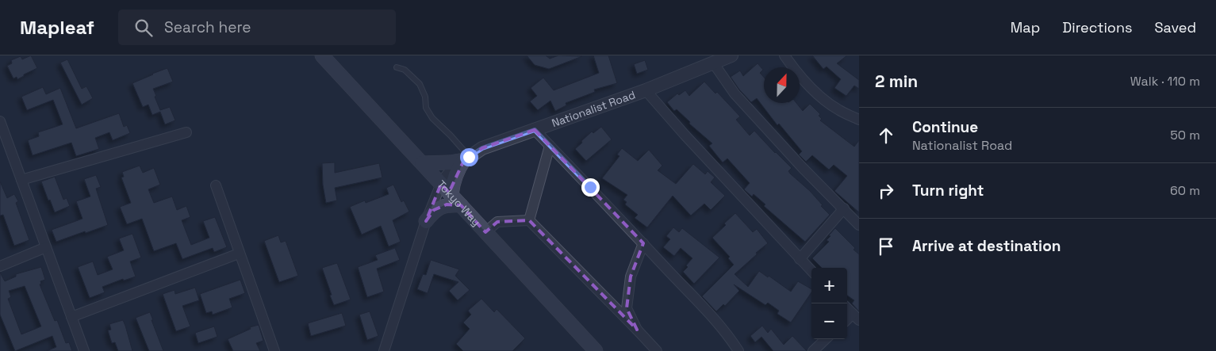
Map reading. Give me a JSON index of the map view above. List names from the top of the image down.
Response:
{
  "streets": {
    "main road": ["Tokyo Way"],
    "street": ["Nationalist Road"]
  },
  "crossings": [
    ["Nationalist Road", "Tokyo Way"]
  ],
  "north": "top",
  "page": {
    "header": "Mapleaf",
    "search": "Search here",
    "nav": ["Map", "Directions", "Saved"],
    "heading": ["2 min", "Walk · 110 m"],
    "list": [
      ["Continue", "Nationalist Road", "50 m"],
      ["Turn right", "60 m"],
      "Arrive at destination"
    ],
    "map_buttons": ["+", "−"]
  }
}
